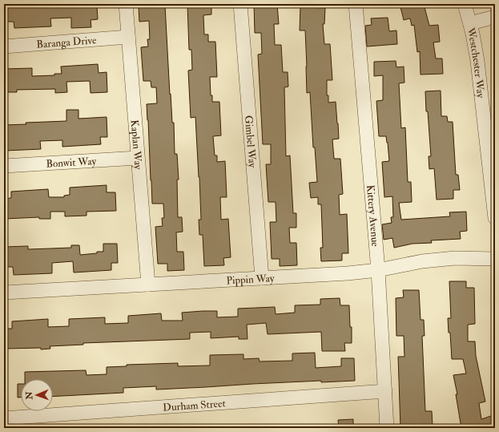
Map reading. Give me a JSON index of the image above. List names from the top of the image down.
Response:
{
  "streets": {
    "street": [
      "Baranga Drive",
      "Westchester Way",
      "Gimbel Way",
      "Kaplan Way",
      "Bonwit Way",
      "Kittery Avenue",
      "Pippin Way",
      "Durham Street"
    ]
  },
  "crossings": [
    ["Baranga Drive", "Kaplan Way"],
    ["Gimbel Way", "Pippin Way"],
    ["Kaplan Way", "Bonwit Way"],
    ["Kaplan Way", "Pippin Way"],
    ["Kittery Avenue", "Pippin Way"],
    ["Kittery Avenue", "Durham Street"]
  ],
  "north": "left"
}
